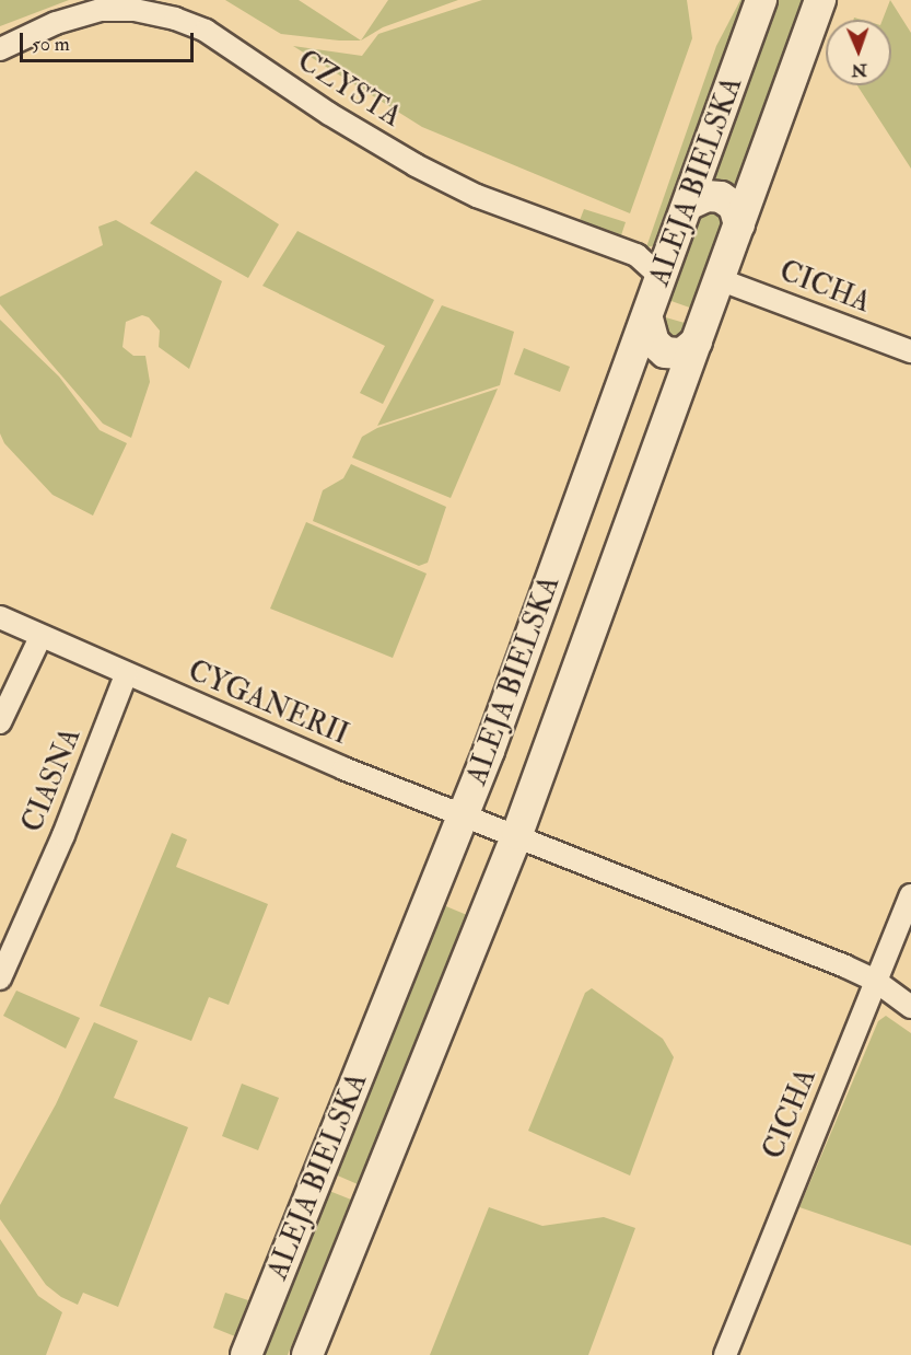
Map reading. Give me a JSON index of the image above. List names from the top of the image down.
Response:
{
  "streets": {
    "main road": ["ALEJA BIELSKA"],
    "street": [
      "CZYSTA",
      "CICHA",
      "CYGANERII",
      "CIASNA"
    ]
  },
  "crossings": [
    ["CZYSTA", "ALEJA BIELSKA"],
    ["ALEJA BIELSKA", "CICHA"],
    ["ALEJA BIELSKA", "CYGANERII"],
    ["CICHA", "CYGANERII"],
    ["CYGANERII", "CIASNA"]
  ],
  "scale_bar": "50 m",
  "north": "bottom"
}
